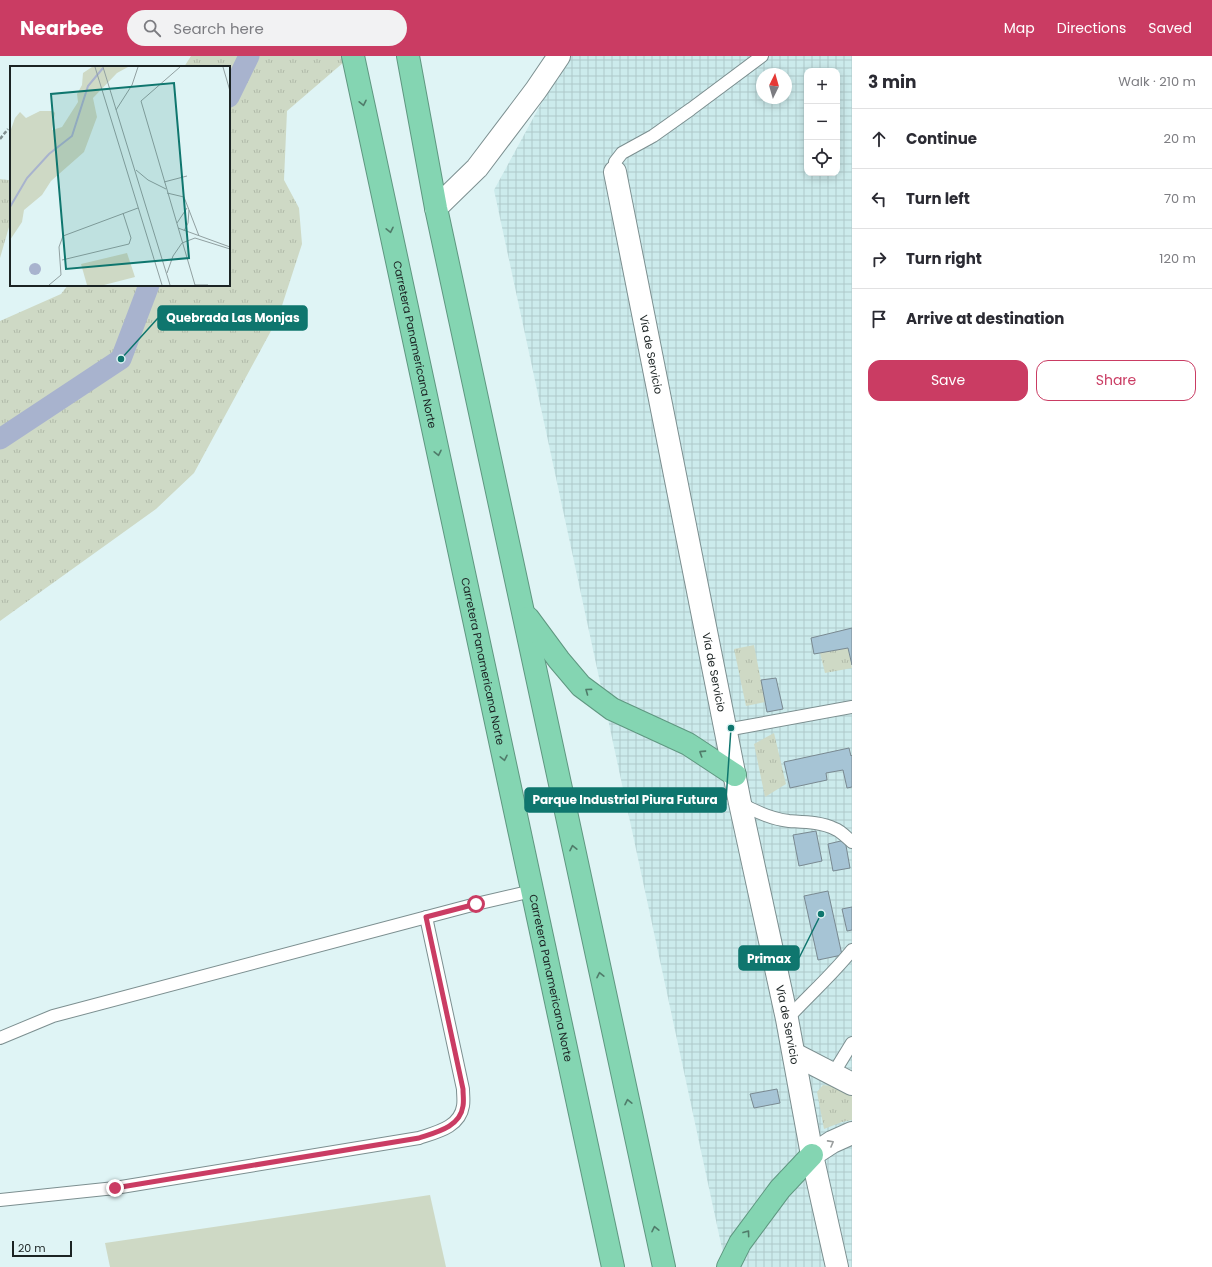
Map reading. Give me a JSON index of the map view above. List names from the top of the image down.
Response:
{
  "streets": {
    "highway": ["Carretera Panamericana Norte"],
    "street": ["Vía de Servicio"]
  },
  "places": ["Quebrada Las Monjas", "Parque Industrial Piura Futura", "Primax"],
  "scale_bar": "20 m",
  "north": "top",
  "page": {
    "header": "Nearbee",
    "search": "Search here",
    "nav": ["Map", "Directions", "Saved"],
    "heading": ["3 min", "Walk · 210 m"],
    "map_buttons": ["+", "−"],
    "list": [
      ["Continue", "20 m"],
      ["Turn left", "70 m"],
      ["Turn right", "120 m"],
      "Arrive at destination"
    ],
    "buttons": ["Save", "Share"],
    "scale": "20 m"
  }
}
